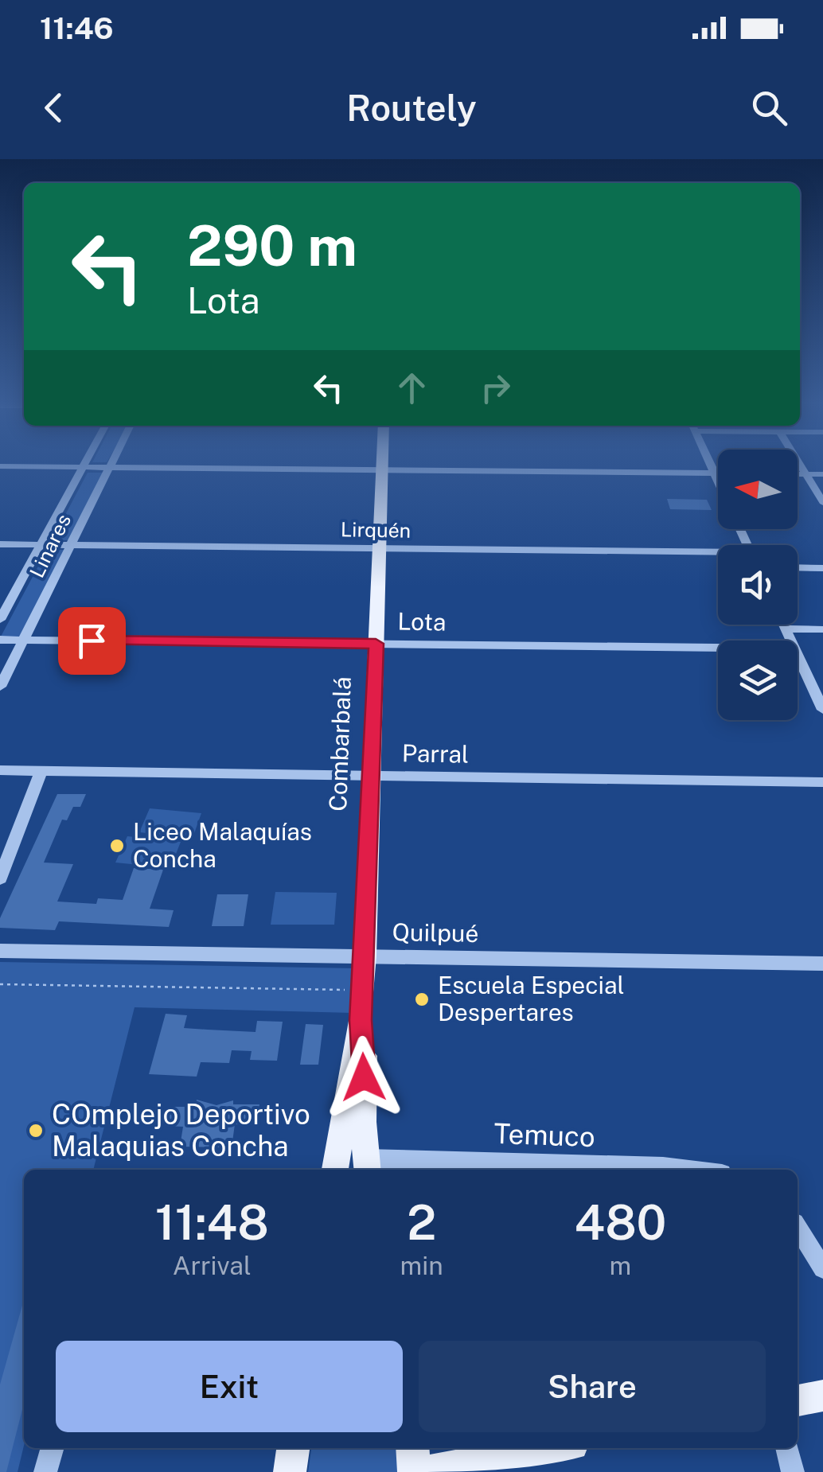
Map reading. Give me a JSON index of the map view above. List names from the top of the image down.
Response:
{
  "streets": {
    "main road": ["Combarbalá"],
    "street": [
      "Lirquén",
      "Linares",
      "Lota",
      "Parral",
      "Quilpué",
      "Temuco"
    ]
  },
  "crossings": [
    ["Lirquén", "Linares"],
    ["Lirquén", "Combarbalá"],
    ["Linares", "Lota"],
    ["Lota", "Combarbalá"],
    ["Combarbalá", "Parral"],
    ["Combarbalá", "Quilpué"],
    ["Combarbalá", "Temuco"]
  ],
  "places": ["Liceo Malaquías Concha", "Escuela Especial Despertares", "COmplejo Deportivo Malaquias Concha"],
  "north": "left",
  "page": {
    "status": "11:46",
    "header": "Routely",
    "turn": ["290 m", "Lota"],
    "eta": [
      "11:48",
      "Arrival",
      "2",
      "min",
      "480",
      "m"
    ],
    "buttons": ["Exit", "Share"]
  }
}
